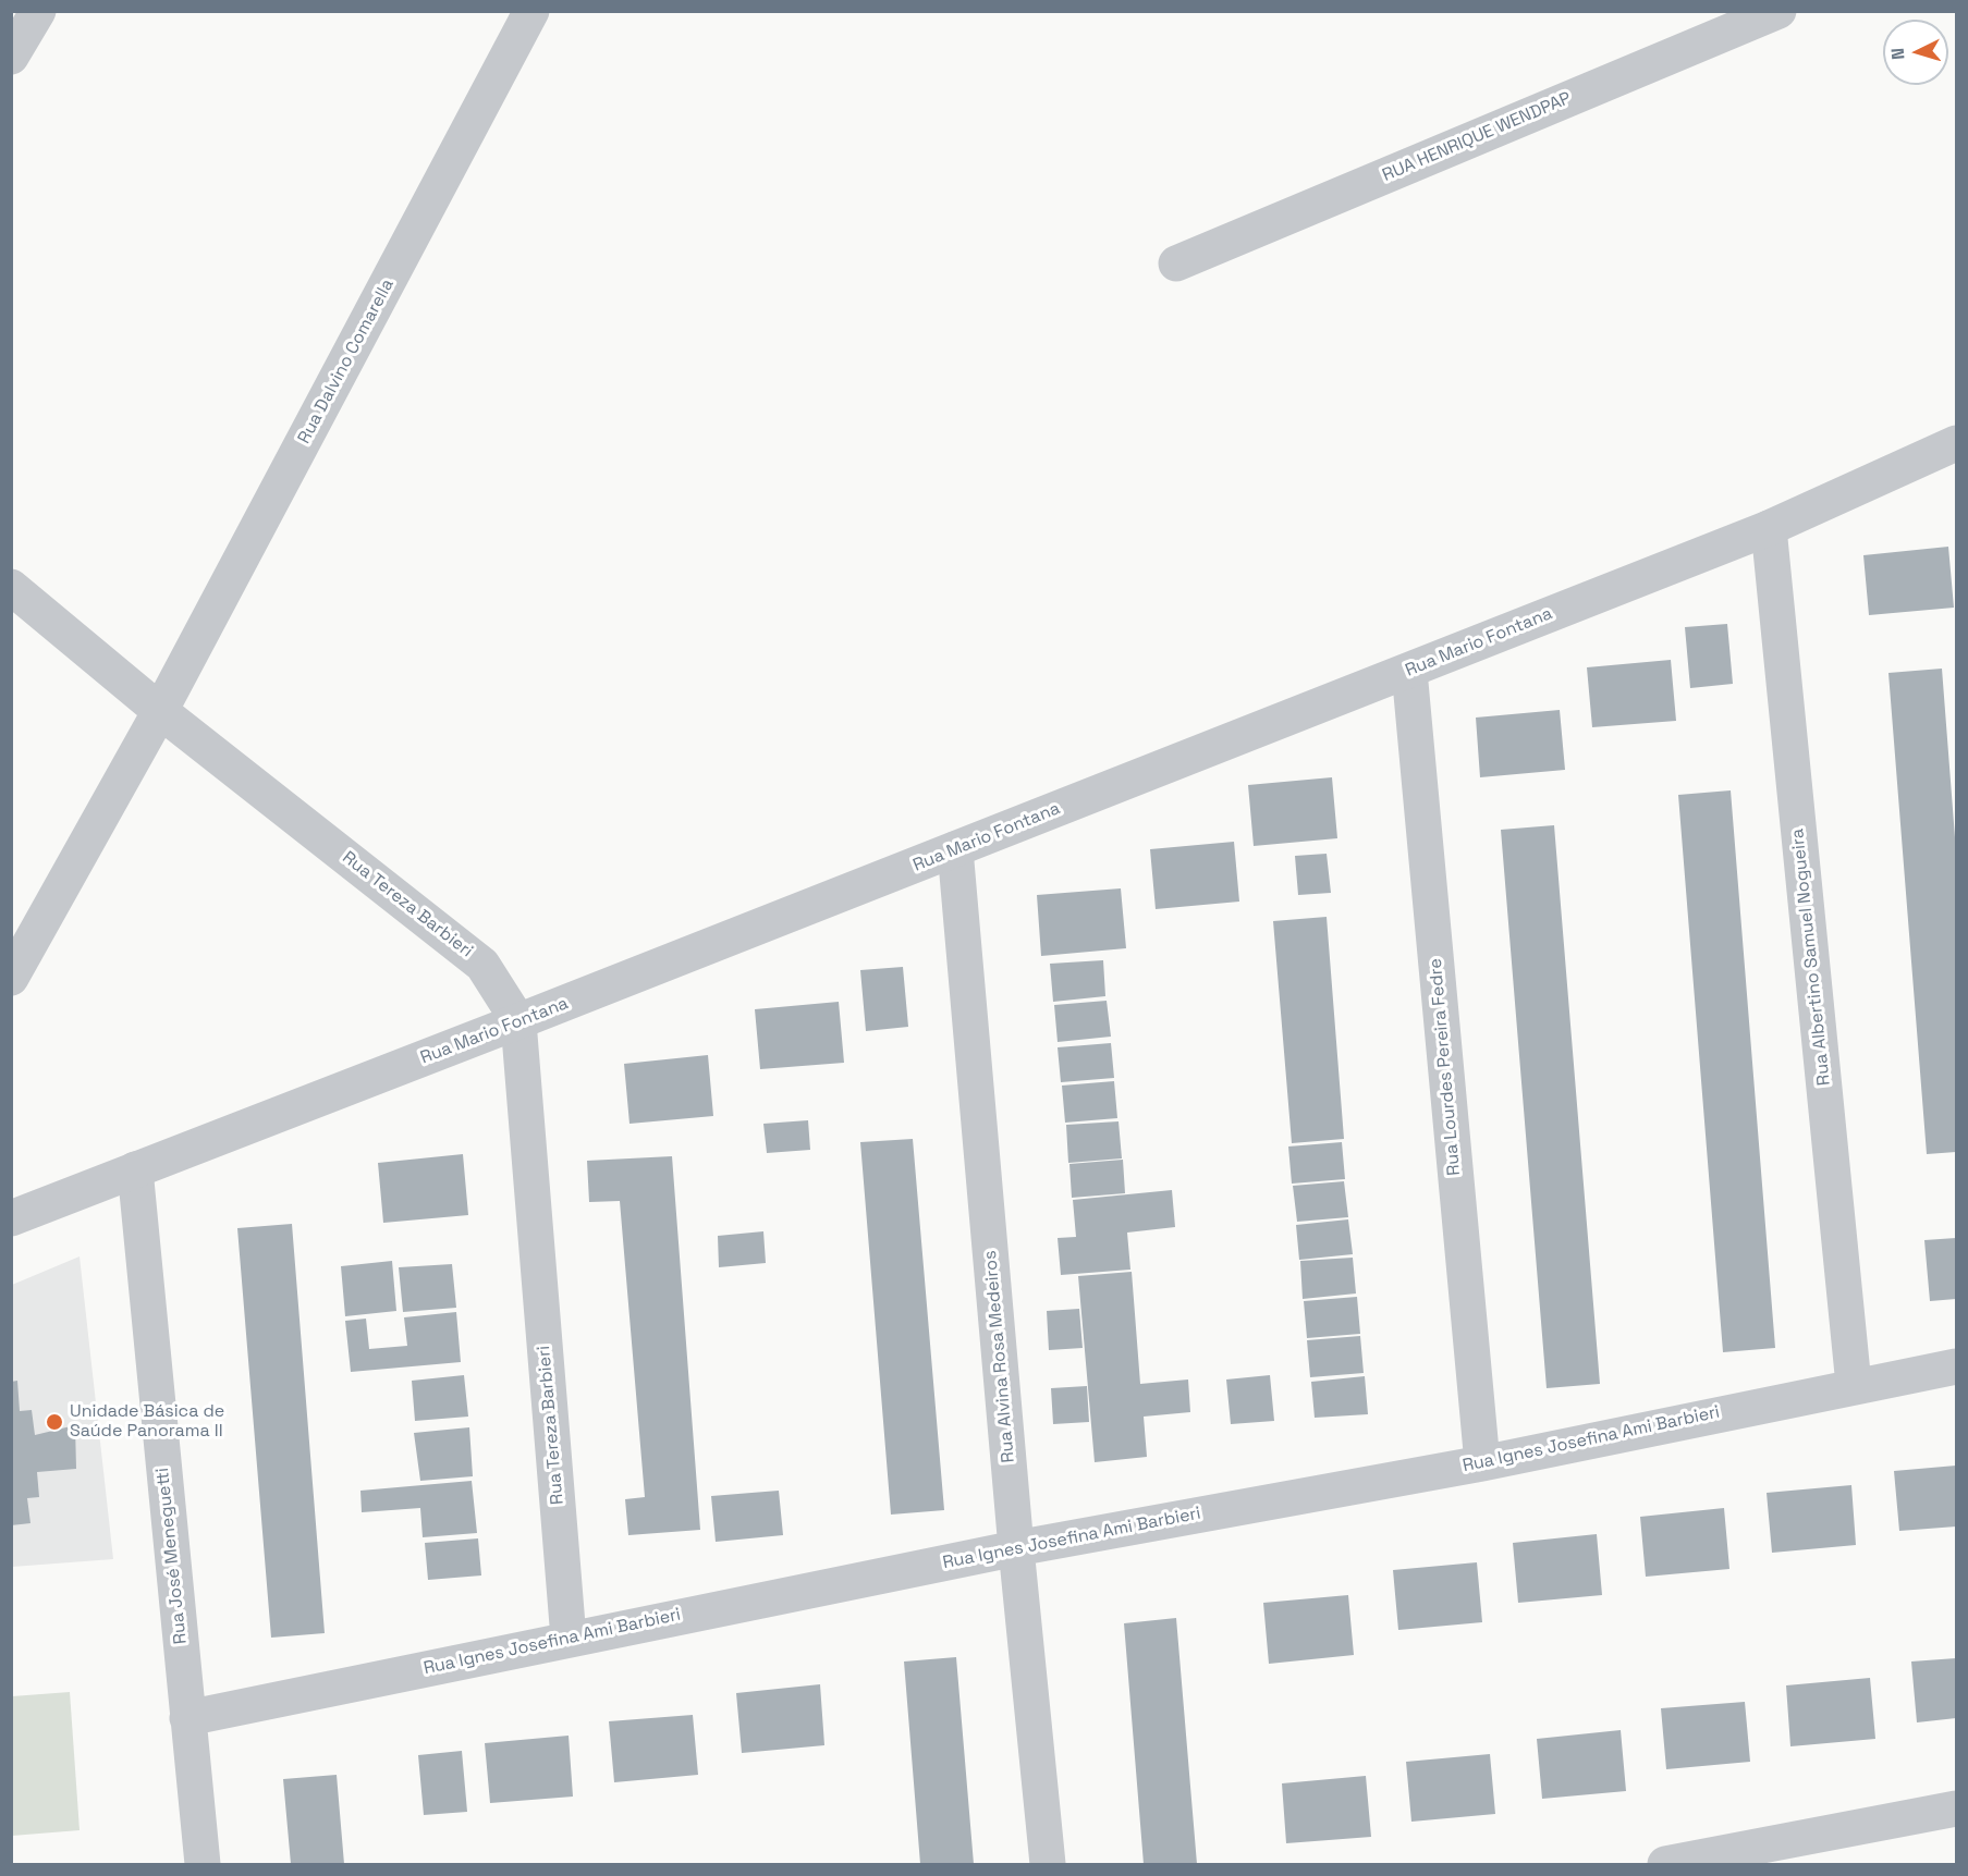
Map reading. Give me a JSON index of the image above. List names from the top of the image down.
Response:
{
  "streets": {
    "street": [
      "RUA HENRIQUE WENDPAP",
      "Rua Dalvino Comarella",
      "Rua Mario Fontana",
      "Rua Tereza Barbieri",
      "Rua Albertino Samuel Nogueira",
      "Rua Lourdes Pereira Fedre",
      "Rua Alvina Rosa Medeiros",
      "Rua Ignes Josefina Ami Barbieri",
      "Rua José Meneguetti"
    ]
  },
  "crossings": [
    ["Rua Dalvino Comarella", "Rua Tereza Barbieri"],
    ["Rua Mario Fontana", "Rua Tereza Barbieri"],
    ["Rua Mario Fontana", "Rua Albertino Samuel Nogueira"],
    ["Rua Mario Fontana", "Rua Lourdes Pereira Fedre"],
    ["Rua Mario Fontana", "Rua Alvina Rosa Medeiros"],
    ["Rua Mario Fontana", "Rua José Meneguetti"],
    ["Rua Tereza Barbieri", "Rua Ignes Josefina Ami Barbieri"],
    ["Rua Albertino Samuel Nogueira", "Rua Ignes Josefina Ami Barbieri"],
    ["Rua Lourdes Pereira Fedre", "Rua Ignes Josefina Ami Barbieri"],
    ["Rua Alvina Rosa Medeiros", "Rua Ignes Josefina Ami Barbieri"],
    ["Rua Ignes Josefina Ami Barbieri", "Rua José Meneguetti"]
  ],
  "places": ["Unidade Básica de Saúde Panorama II"],
  "north": "left"
}
